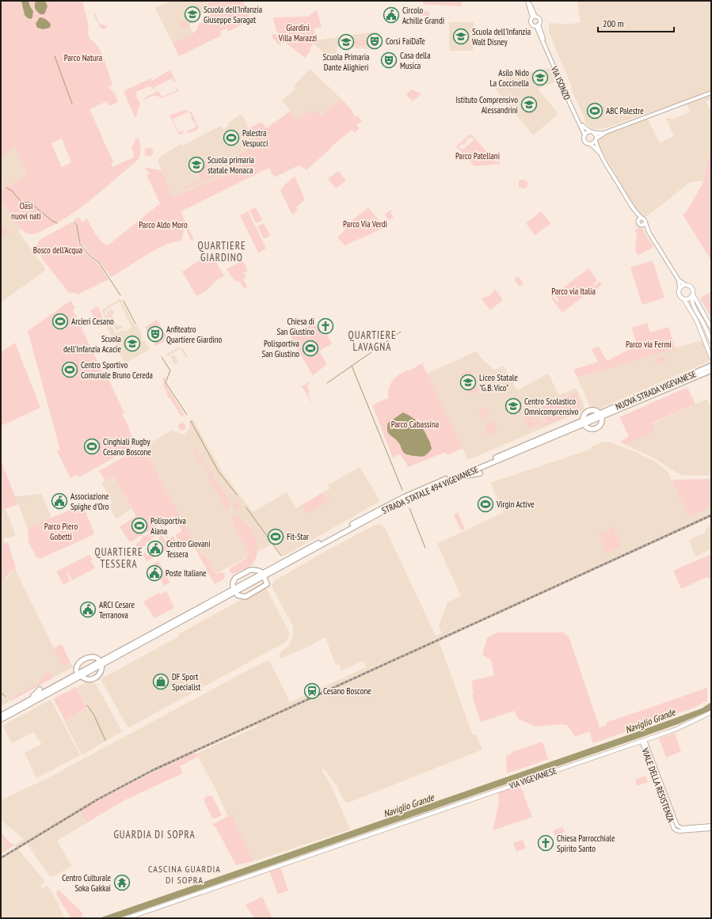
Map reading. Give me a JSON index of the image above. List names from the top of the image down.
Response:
{
  "streets": {
    "main road": ["NUOVA STRADA VIGEVANESE", "STRADA STATALE 494 VIGEVANESE", "VIA VIGEVANESE"],
    "street": ["VIA ISONZO", "VIALE DELLA RESISTENZA"]
  },
  "crossings": [
    ["NUOVA STRADA VIGEVANESE", "STRADA STATALE 494 VIGEVANESE"],
    ["VIA VIGEVANESE", "VIALE DELLA RESISTENZA"]
  ],
  "districts": [
    "QUARTIERE GIARDINO",
    "QUARTIERE LAVAGNA",
    "QUARTIERE TESSERA",
    "GUARDIA DI SOPRA",
    "CASCINA GUARDIA DI SOPRA"
  ],
  "water": ["Naviglio Grande"],
  "parks": [
    "Giardini Villa Marazzi",
    "Parco Natura",
    "Parco Patellani",
    "Oasi nuovi nati",
    "Parco Via Verdi",
    "Parco Aldo Moro",
    "Bosco dell'Acqua",
    "Parco via Italia",
    "Parco via Fermi",
    "Parco Cabassina",
    "Parco Piero Gobetti"
  ],
  "places": {
    "school or university": [
      "Scuola dell'Infanzia Giuseppe Saragat",
      "Scuola dell'Infanzia Walt Disney",
      "Scuola Primaria Dante Alighieri",
      "Asilo Nido La Coccinella",
      "Istituto Comprensivo Alessandrini",
      "Scuola primaria statale Monaca",
      "Scuola dell'Infanzia Acacie",
      "Liceo Statale \"G.B. Vico\"",
      "Centro Scolastico Omnicomprensivo"
    ],
    "public building": [
      "Circolo Achille Grandi",
      "Associazione Spighe d'Oro",
      "Centro Giovani Tessera",
      "Poste Italiane",
      "ARCI Cesare Terranova"
    ],
    "theatre": ["Corsi FaiDaTe", "Casa della Musica", "Anfiteatro Quartiere Giardino"],
    "sports": [
      "ABC Palestre",
      "Palestra Vespucci",
      "Arcieri Cesano",
      "Polisportiva San Giustino",
      "Centro Sportivo Comunale Bruno Cereda",
      "Cinghiali Rugby Cesano Boscone",
      "Virgin Active",
      "Polisportiva Aiana",
      "Fit-Star"
    ],
    "church": ["Chiesa di San Giustino", "Chiesa Parrocchiale Spirito Santo"],
    "shop": ["DF Sport Specialist"],
    "station": ["Cesano Boscone"],
    "temple": ["Centro Culturale Soka Gakkai"]
  },
  "scale_bar": "200 m"
}
